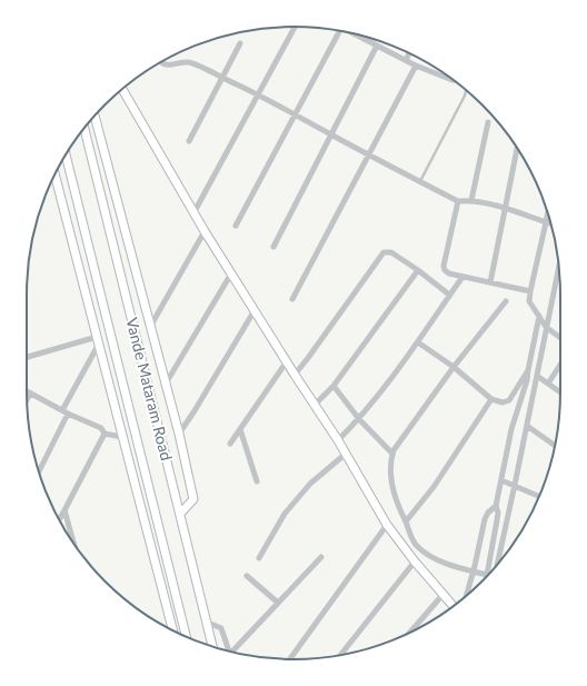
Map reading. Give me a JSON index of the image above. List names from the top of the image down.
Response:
{
  "streets": {
    "street": ["Vande Mataram Road"]
  }
}
